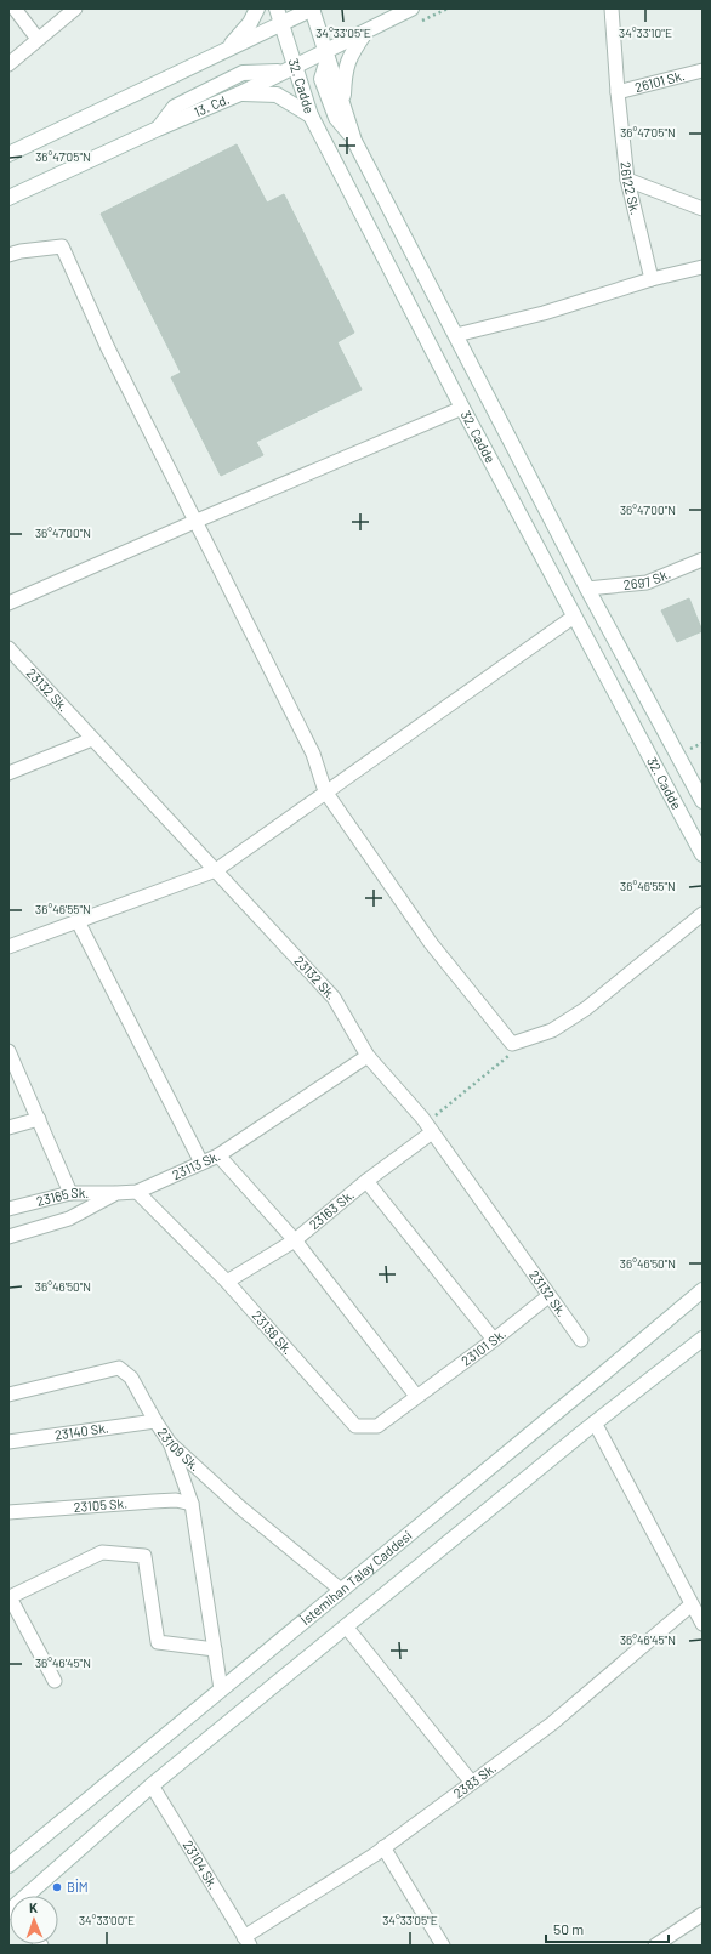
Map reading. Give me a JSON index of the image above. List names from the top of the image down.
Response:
{
  "streets": {
    "main road": ["32. Cadde", "13. Cd.", "İstemihan Talay Caddesi"],
    "street": [
      "26101 Sk.",
      "26122 Sk.",
      "2697 Sk.",
      "23132 Sk.",
      "23113 Sk.",
      "23165 Sk.",
      "23163 Sk.",
      "23138 Sk.",
      "23101 Sk.",
      "23140 Sk.",
      "23109 Sk.",
      "23105 Sk.",
      "2383 Sk.",
      "23104 Sk."
    ]
  },
  "crossings": [
    ["26101 Sk.", "26122 Sk."],
    ["32. Cadde", "13. Cd."],
    ["32. Cadde", "2697 Sk."],
    ["23132 Sk.", "23113 Sk."],
    ["23132 Sk.", "23163 Sk."],
    ["23132 Sk.", "23101 Sk."],
    ["23113 Sk.", "23165 Sk."],
    ["23113 Sk.", "23138 Sk."],
    ["23163 Sk.", "23138 Sk."],
    ["23138 Sk.", "23101 Sk."],
    ["23140 Sk.", "23109 Sk."],
    ["23109 Sk.", "İstemihan Talay Caddesi"],
    ["2383 Sk.", "23104 Sk."]
  ],
  "places": ["BİM"],
  "scale_bar": "50 m",
  "north": "top",
  "coordinates": [
    "34°33'05\"E",
    "34°33'10\"E",
    "36°47'05\"N",
    "36°47'00\"N",
    "36°46'55\"N",
    "36°46'50\"N",
    "36°46'45\"N",
    "34°33'00\"E"
  ]
}
